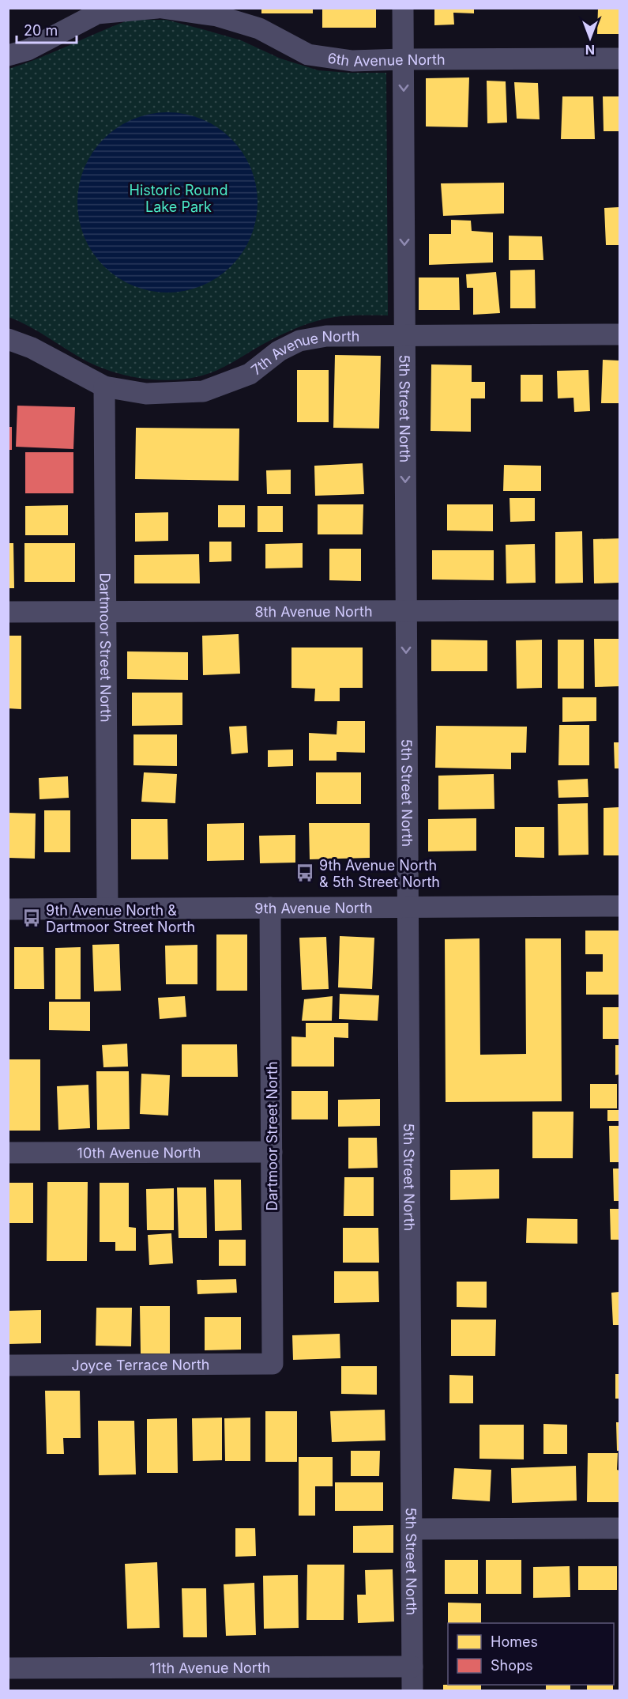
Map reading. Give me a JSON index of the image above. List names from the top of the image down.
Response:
{
  "streets": {
    "street": [
      "6th Avenue North",
      "7th Avenue North",
      "5th Street North",
      "8th Avenue North",
      "Dartmoor Street North",
      "9th Avenue North",
      "10th Avenue North",
      "Joyce Terrace North",
      "11th Avenue North"
    ]
  },
  "crossings": [
    ["6th Avenue North", "5th Street North"],
    ["7th Avenue North", "5th Street North"],
    ["7th Avenue North", "Dartmoor Street North"],
    ["5th Street North", "8th Avenue North"],
    ["5th Street North", "9th Avenue North"],
    ["5th Street North", "11th Avenue North"],
    ["8th Avenue North", "Dartmoor Street North"],
    ["Dartmoor Street North", "9th Avenue North"],
    ["Dartmoor Street North", "10th Avenue North"],
    ["Dartmoor Street North", "Joyce Terrace North"]
  ],
  "one_way": ["5th Street North"],
  "parks": ["Historic Round Lake Park"],
  "places": {
    "bus stop": ["9th Avenue North & 5th Street North", "9th Avenue North & Dartmoor Street North"]
  },
  "legend": ["Homes", "Shops"],
  "scale_bar": "20 m",
  "north": "bottom"
}
